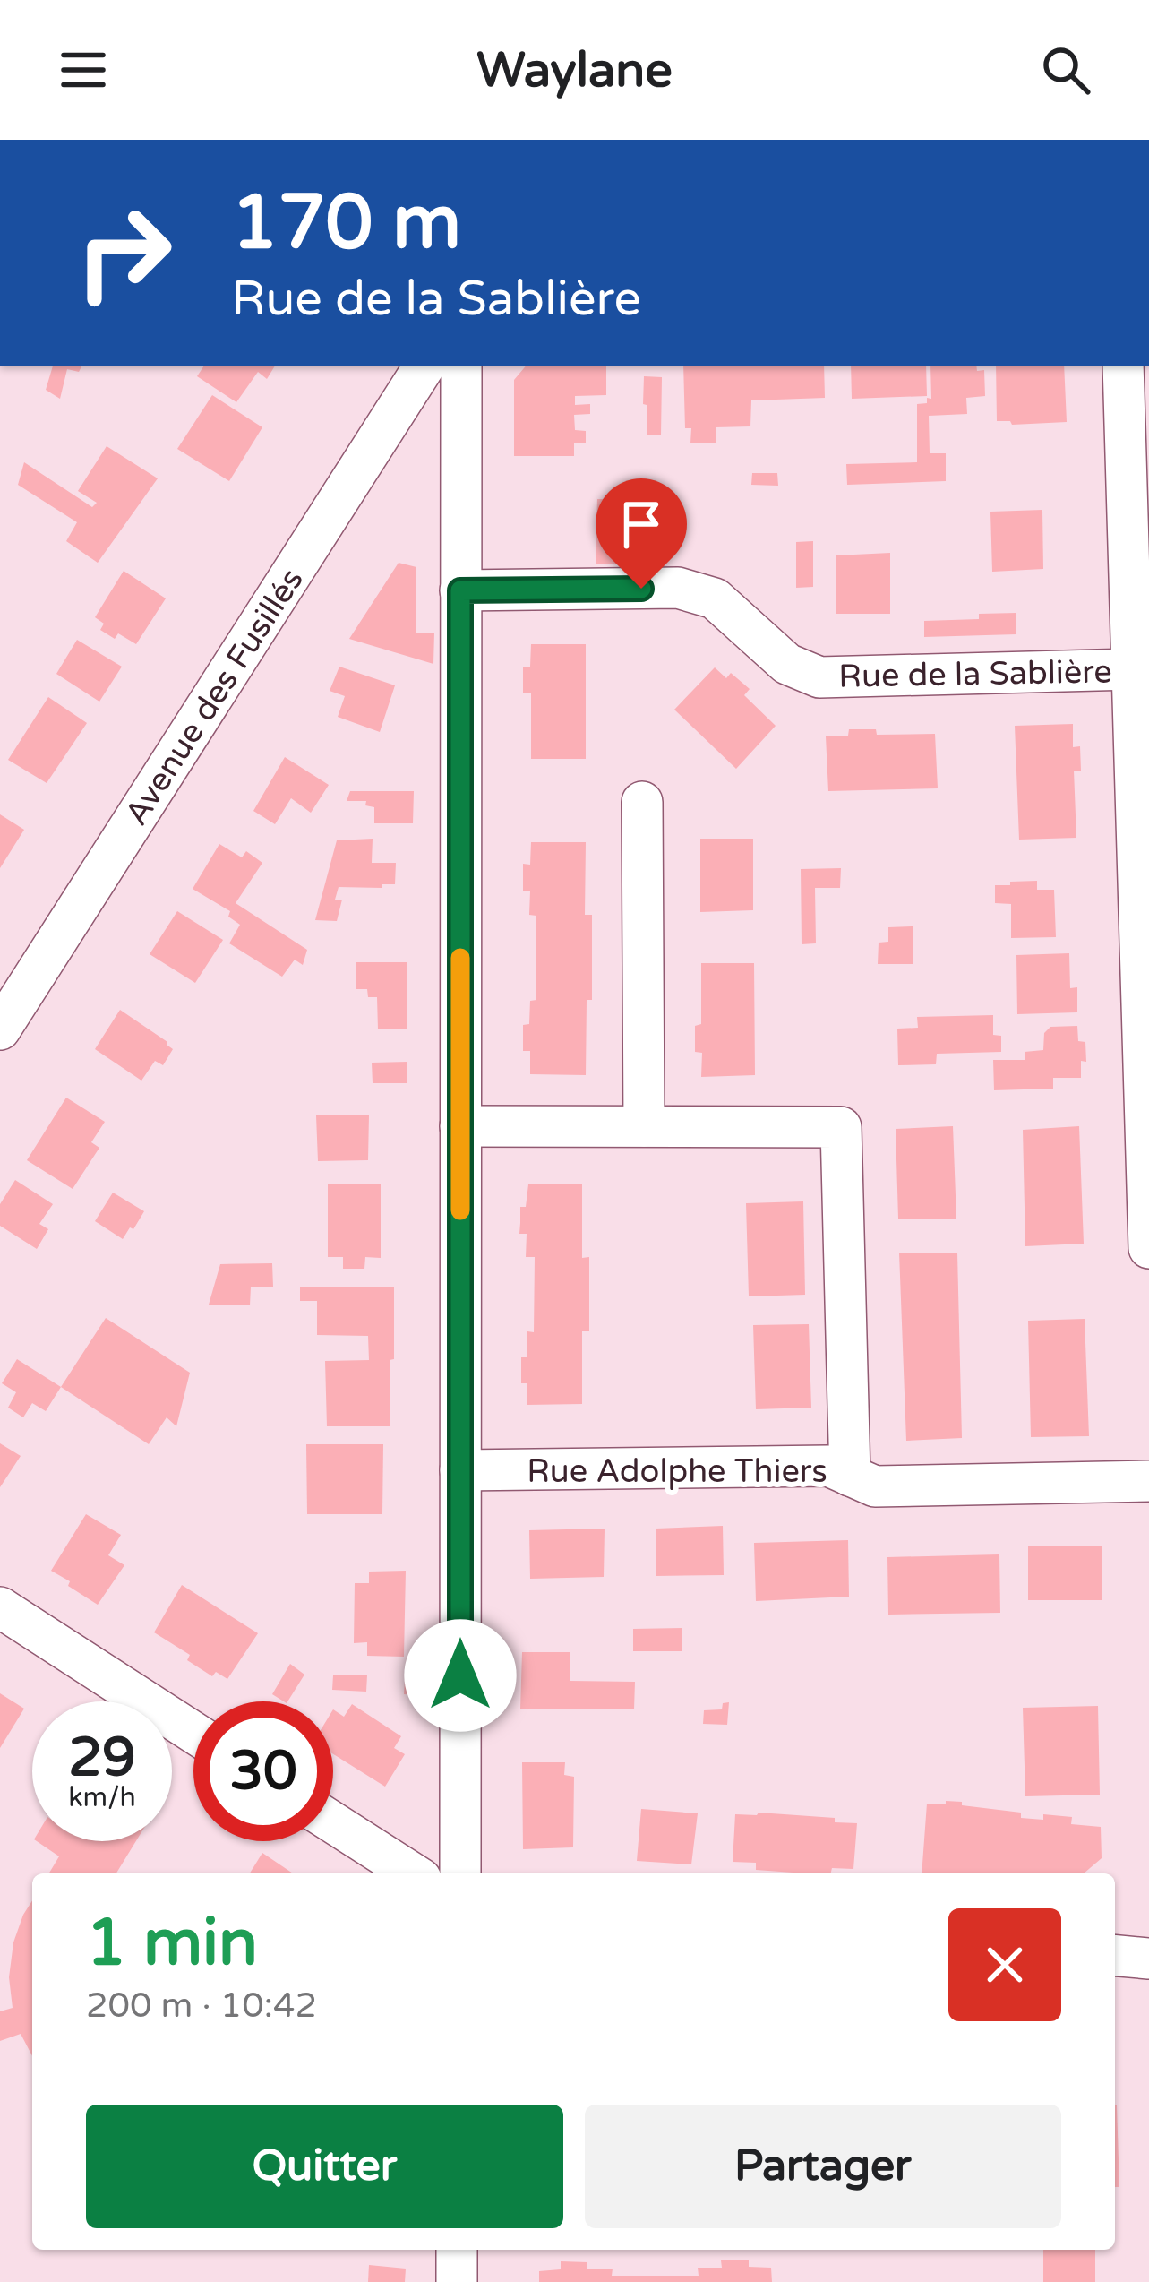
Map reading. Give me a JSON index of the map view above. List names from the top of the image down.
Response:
{
  "streets": {
    "street": ["Rue de la Sablière", "Avenue des Fusillés", "Rue Adolphe Thiers"]
  },
  "page": {
    "header": "Waylane",
    "turn": ["170 m", "Rue de la Sablière"],
    "speed": "29 km/h",
    "limit": "30",
    "heading": ["1 min", "200 m · 10:42"],
    "buttons": ["Quitter", "Partager"]
  }
}
